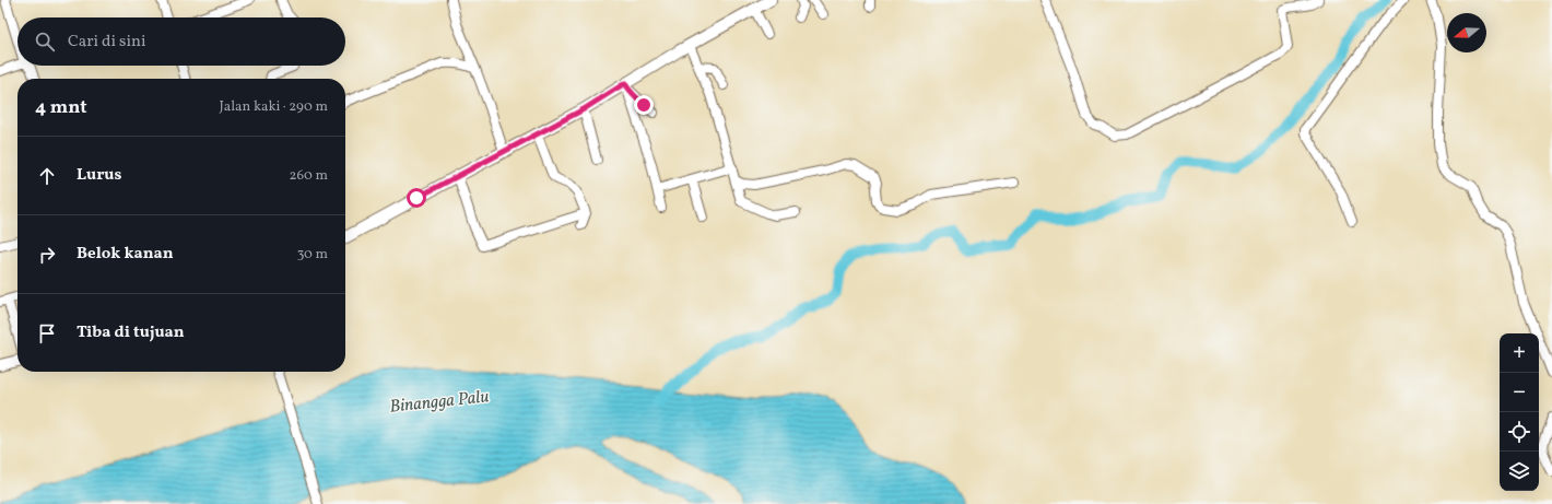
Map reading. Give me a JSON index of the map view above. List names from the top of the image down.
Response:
{
  "water": ["Binangga Palu"],
  "north": "left",
  "page": {
    "search": "Cari di sini",
    "heading": ["4 mnt", "Jalan kaki · 290 m"],
    "list": [
      ["Lurus", "260 m"],
      ["Belok kanan", "30 m"],
      "Tiba di tujuan"
    ],
    "map_buttons": ["+", "−"]
  }
}
